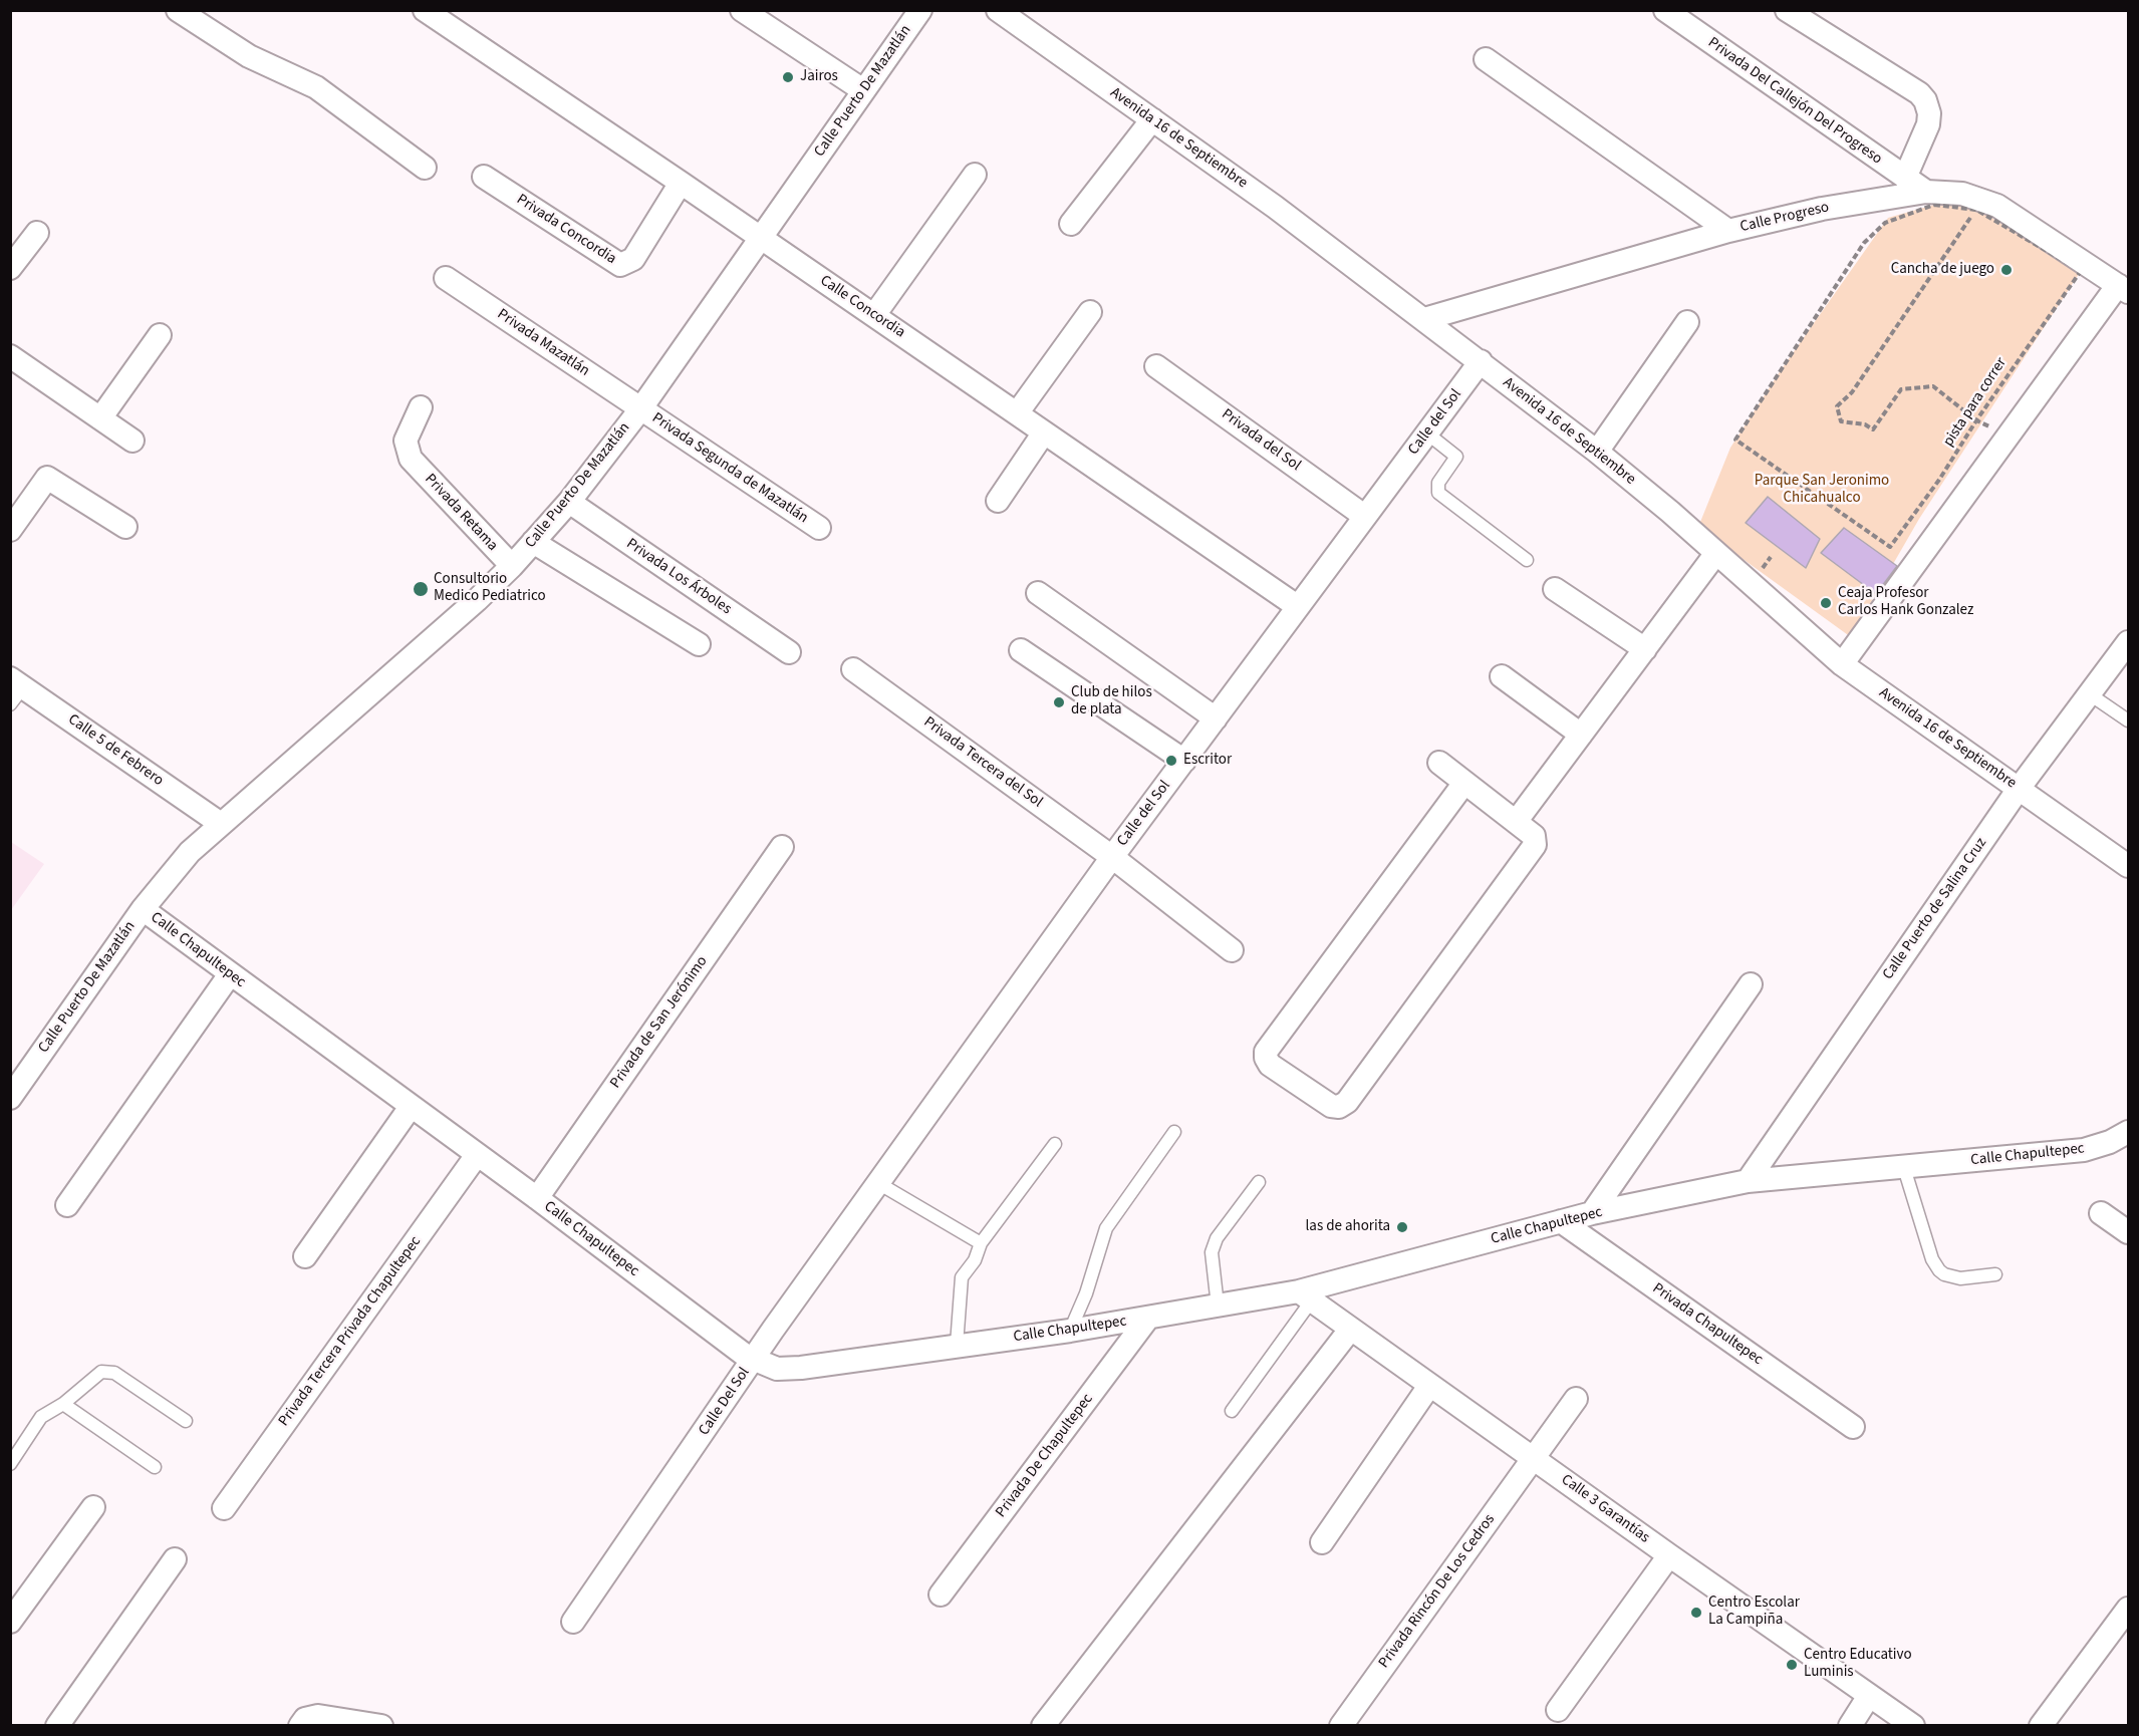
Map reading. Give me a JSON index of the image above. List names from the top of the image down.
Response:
{
  "streets": {
    "street": [
      "Calle Puerto De Mazatlán",
      "Privada Del Callejón Del Progreso",
      "Avenida 16 de Septiembre",
      "Calle Progreso",
      "Privada Concordia",
      "Calle Concordia",
      "Privada Mazatlán",
      "Calle del Sol",
      "Privada del Sol",
      "Privada Segunda de Mazatlán",
      "Privada Retama",
      "Privada Los Árboles",
      "Calle 5 de Febrero",
      "Privada Tercera del Sol",
      "Calle Puerto de Salina Cruz",
      "Calle Chapultepec",
      "Privada de San Jerónimo",
      "Privada Chapultepec",
      "Privada Tercera Privada Chapultepec",
      "Calle Del Sol",
      "Privada De Chapultepec",
      "Calle 3 Garantías",
      "Privada Rincón De Los Cedros"
    ],
    "path": ["pista para correr"]
  },
  "crossings": [
    ["Calle Puerto De Mazatlán", "Calle Concordia"],
    ["Calle Puerto De Mazatlán", "Privada Mazatlán"],
    ["Calle Puerto De Mazatlán", "Privada Segunda de Mazatlán"],
    ["Calle Puerto De Mazatlán", "Privada Retama"],
    ["Calle Puerto De Mazatlán", "Privada Los Árboles"],
    ["Calle Puerto De Mazatlán", "Calle 5 de Febrero"],
    ["Calle Puerto De Mazatlán", "Calle Chapultepec"],
    ["Privada Del Callejón Del Progreso", "Calle Progreso"],
    ["Avenida 16 de Septiembre", "Calle Progreso"],
    ["Avenida 16 de Septiembre", "Calle del Sol"],
    ["Avenida 16 de Septiembre", "Calle Puerto de Salina Cruz"],
    ["Calle Progreso", "pista para correr"],
    ["Privada Concordia", "Calle Concordia"],
    ["Calle Concordia", "Calle del Sol"],
    ["Privada Mazatlán", "Privada Segunda de Mazatlán"],
    ["Calle del Sol", "Privada del Sol"],
    ["Calle del Sol", "Privada Tercera del Sol"],
    ["Calle del Sol", "Calle Del Sol"],
    ["Calle Puerto de Salina Cruz", "Calle Chapultepec"],
    ["Calle Chapultepec", "Privada de San Jerónimo"],
    ["Calle Chapultepec", "Privada Chapultepec"],
    ["Calle Chapultepec", "Privada Tercera Privada Chapultepec"],
    ["Calle Chapultepec", "Calle Del Sol"],
    ["Calle Chapultepec", "Privada De Chapultepec"],
    ["Calle Chapultepec", "Calle 3 Garantías"],
    ["Calle 3 Garantías", "Privada Rincón De Los Cedros"]
  ],
  "parks": ["Parque San Jeronimo Chicahualco"],
  "places": [
    "Jairos",
    "Cancha de juego",
    "Consultorio Medico Pediatrico",
    "Ceaja Profesor Carlos Hank Gonzalez",
    "Club de hilos de plata",
    "Escritor",
    "las de ahorita",
    "Centro Escolar La Campiña",
    "Centro Educativo Luminis"
  ]
}
